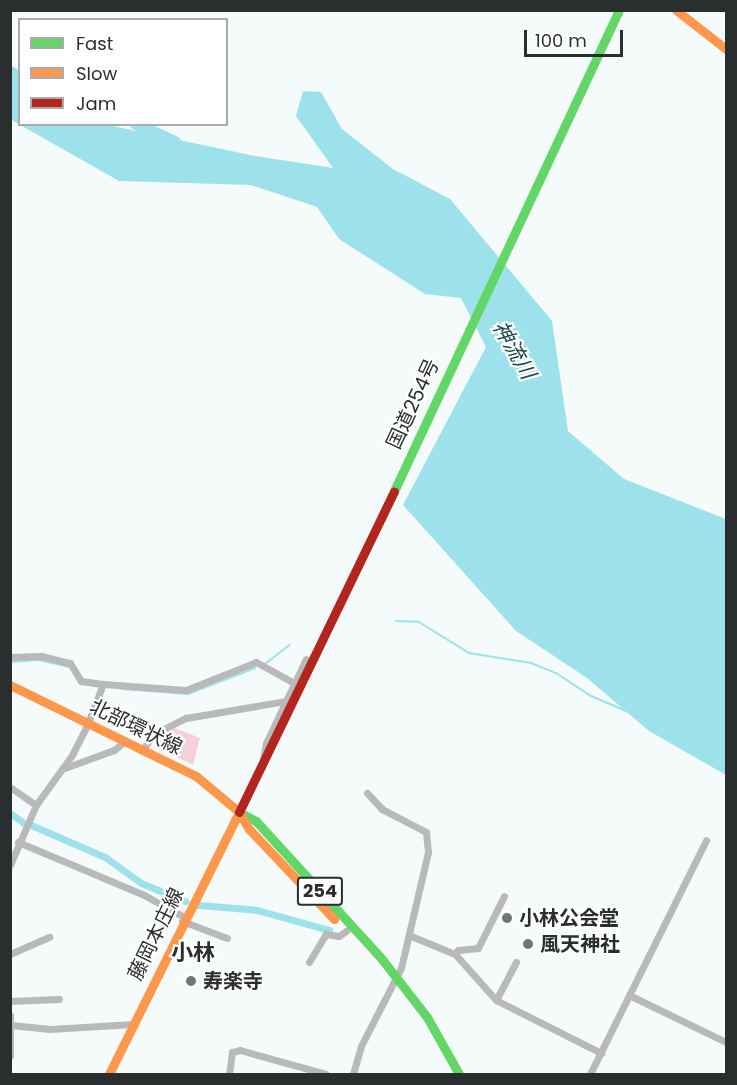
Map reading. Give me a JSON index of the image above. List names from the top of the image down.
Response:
{
  "streets": {
    "main road": [
      "国道254号",
      "北部環状線",
      "254",
      "藤岡本庄線"
    ]
  },
  "crossings": [
    ["国道254号", "北部環状線"],
    ["国道254号", "254"],
    ["国道254号", "藤岡本庄線"],
    ["北部環状線", "254"],
    ["北部環状線", "藤岡本庄線"],
    ["254", "藤岡本庄線"]
  ],
  "districts": ["小林"],
  "water": ["神流川"],
  "places": ["小林公会堂", "風天神社", "寿楽寺"],
  "legend": ["Fast", "Slow", "Jam"],
  "scale_bar": "100 m"
}
